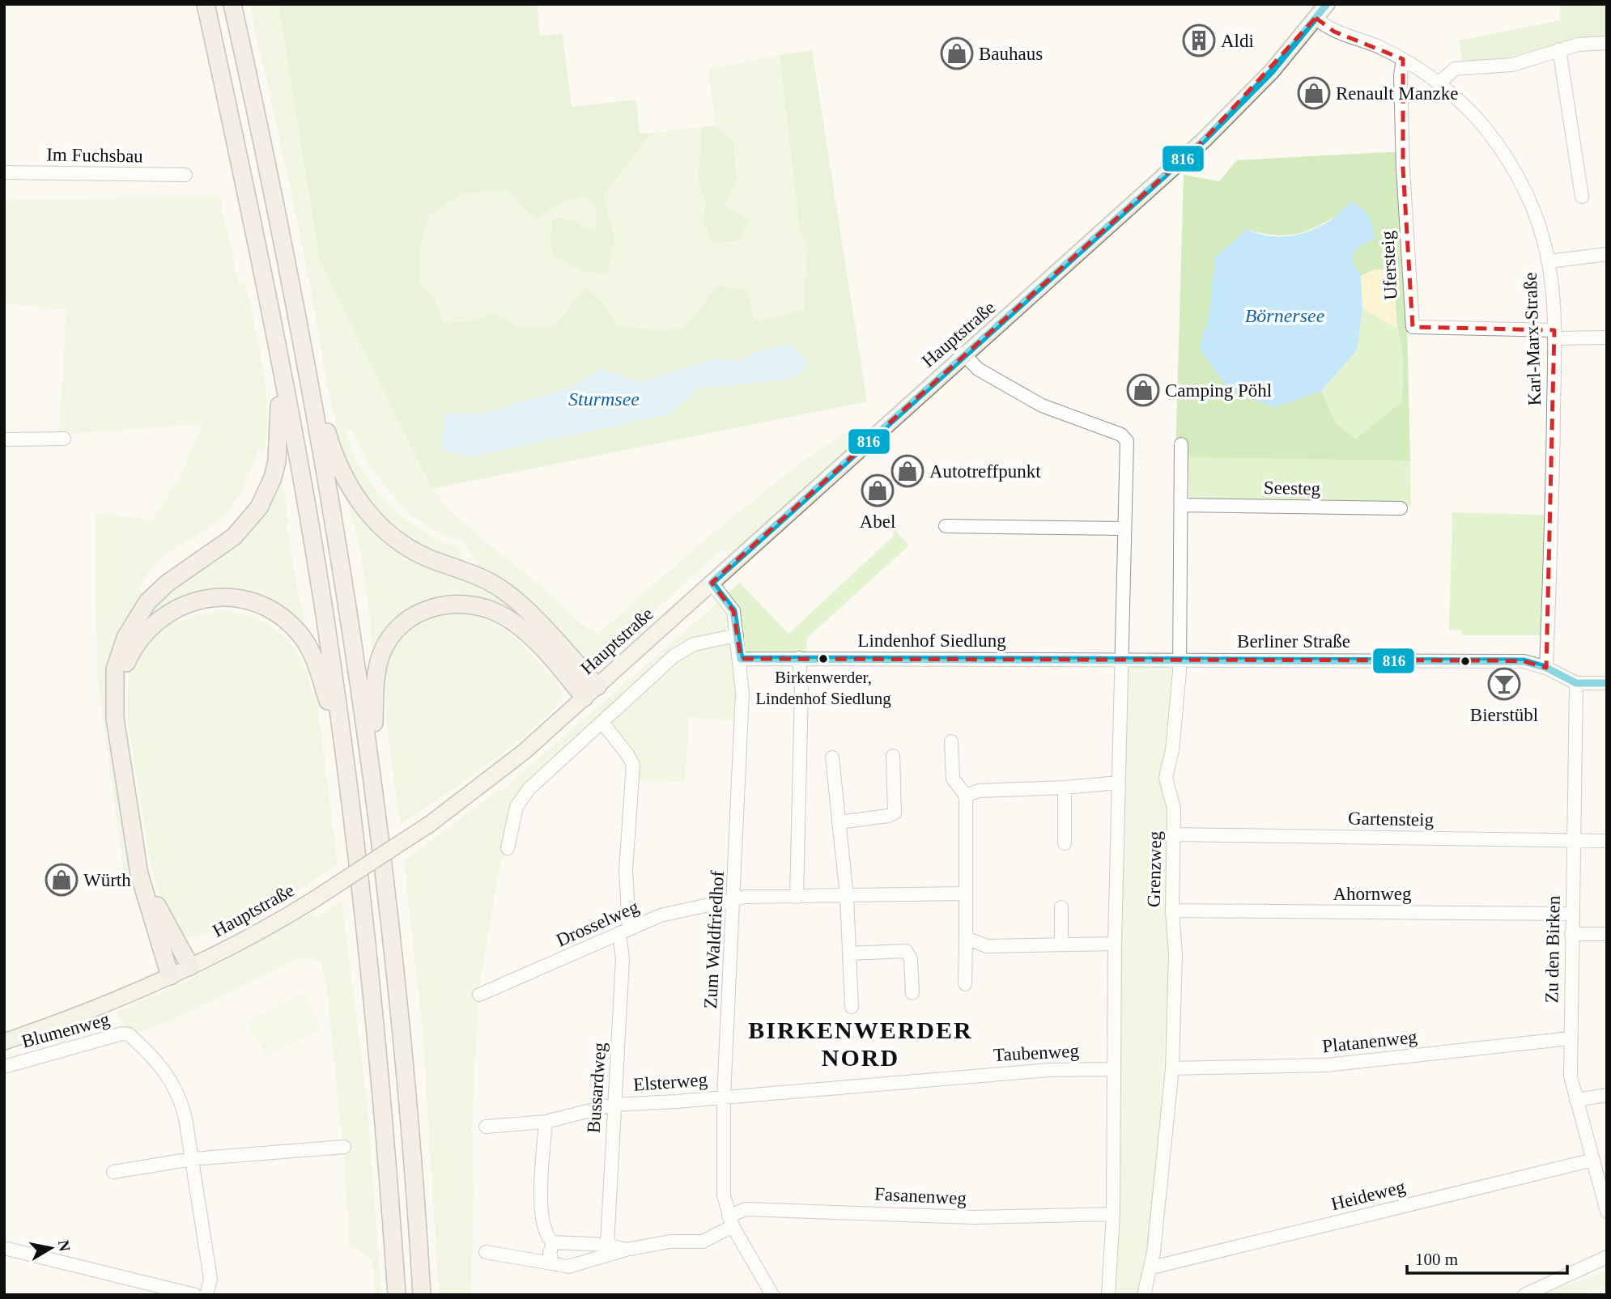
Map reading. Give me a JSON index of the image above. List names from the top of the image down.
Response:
{
  "streets": {
    "main road": ["Hauptstraße"],
    "street": [
      "Im Fuchsbau",
      "Ufersteig",
      "Karl-Marx-Straße",
      "Seesteg",
      "Lindenhof Siedlung",
      "Berliner Straße",
      "Gartensteig",
      "Grenzweg",
      "Ahornweg",
      "Drosselweg",
      "Zum Waldfriedhof",
      "Zu den Birken",
      "Blumenweg",
      "Platanenweg",
      "Taubenweg",
      "Elsterweg",
      "Bussardweg",
      "Heideweg",
      "Fasanenweg"
    ]
  },
  "crossings": [
    ["Ufersteig", "Karl-Marx-Straße"],
    ["Hauptstraße", "Karl-Marx-Straße"],
    ["Hauptstraße", "Zum Waldfriedhof"],
    ["Karl-Marx-Straße", "Berliner Straße"],
    ["Seesteg", "Grenzweg"],
    ["Lindenhof Siedlung", "Berliner Straße"],
    ["Lindenhof Siedlung", "Grenzweg"],
    ["Lindenhof Siedlung", "Zum Waldfriedhof"],
    ["Berliner Straße", "Grenzweg"],
    ["Berliner Straße", "Zu den Birken"],
    ["Gartensteig", "Grenzweg"],
    ["Gartensteig", "Zu den Birken"],
    ["Grenzweg", "Ahornweg"],
    ["Grenzweg", "Platanenweg"],
    ["Grenzweg", "Taubenweg"],
    ["Grenzweg", "Heideweg"],
    ["Grenzweg", "Fasanenweg"],
    ["Ahornweg", "Zu den Birken"],
    ["Drosselweg", "Zum Waldfriedhof"],
    ["Drosselweg", "Bussardweg"],
    ["Zum Waldfriedhof", "Taubenweg"],
    ["Zum Waldfriedhof", "Elsterweg"],
    ["Zum Waldfriedhof", "Fasanenweg"],
    ["Zu den Birken", "Platanenweg"],
    ["Zu den Birken", "Heideweg"],
    ["Taubenweg", "Elsterweg"],
    ["Elsterweg", "Bussardweg"],
    ["Bussardweg", "Fasanenweg"]
  ],
  "districts": ["BIRKENWERDER NORD"],
  "water": ["Börnersee", "Sturmsee"],
  "places": {
    "building": ["Aldi"],
    "shop": [
      "Bauhaus",
      "Renault Manzke",
      "Camping Pöhl",
      "Autotreffpunkt",
      "Abel",
      "Würth"
    ],
    "other": ["Birkenwerder, Lindenhof Siedlung"],
    "bar": ["Bierstübl"]
  },
  "lines": ["transit line 816"],
  "scale_bar": "100 m",
  "north": "right"
}
